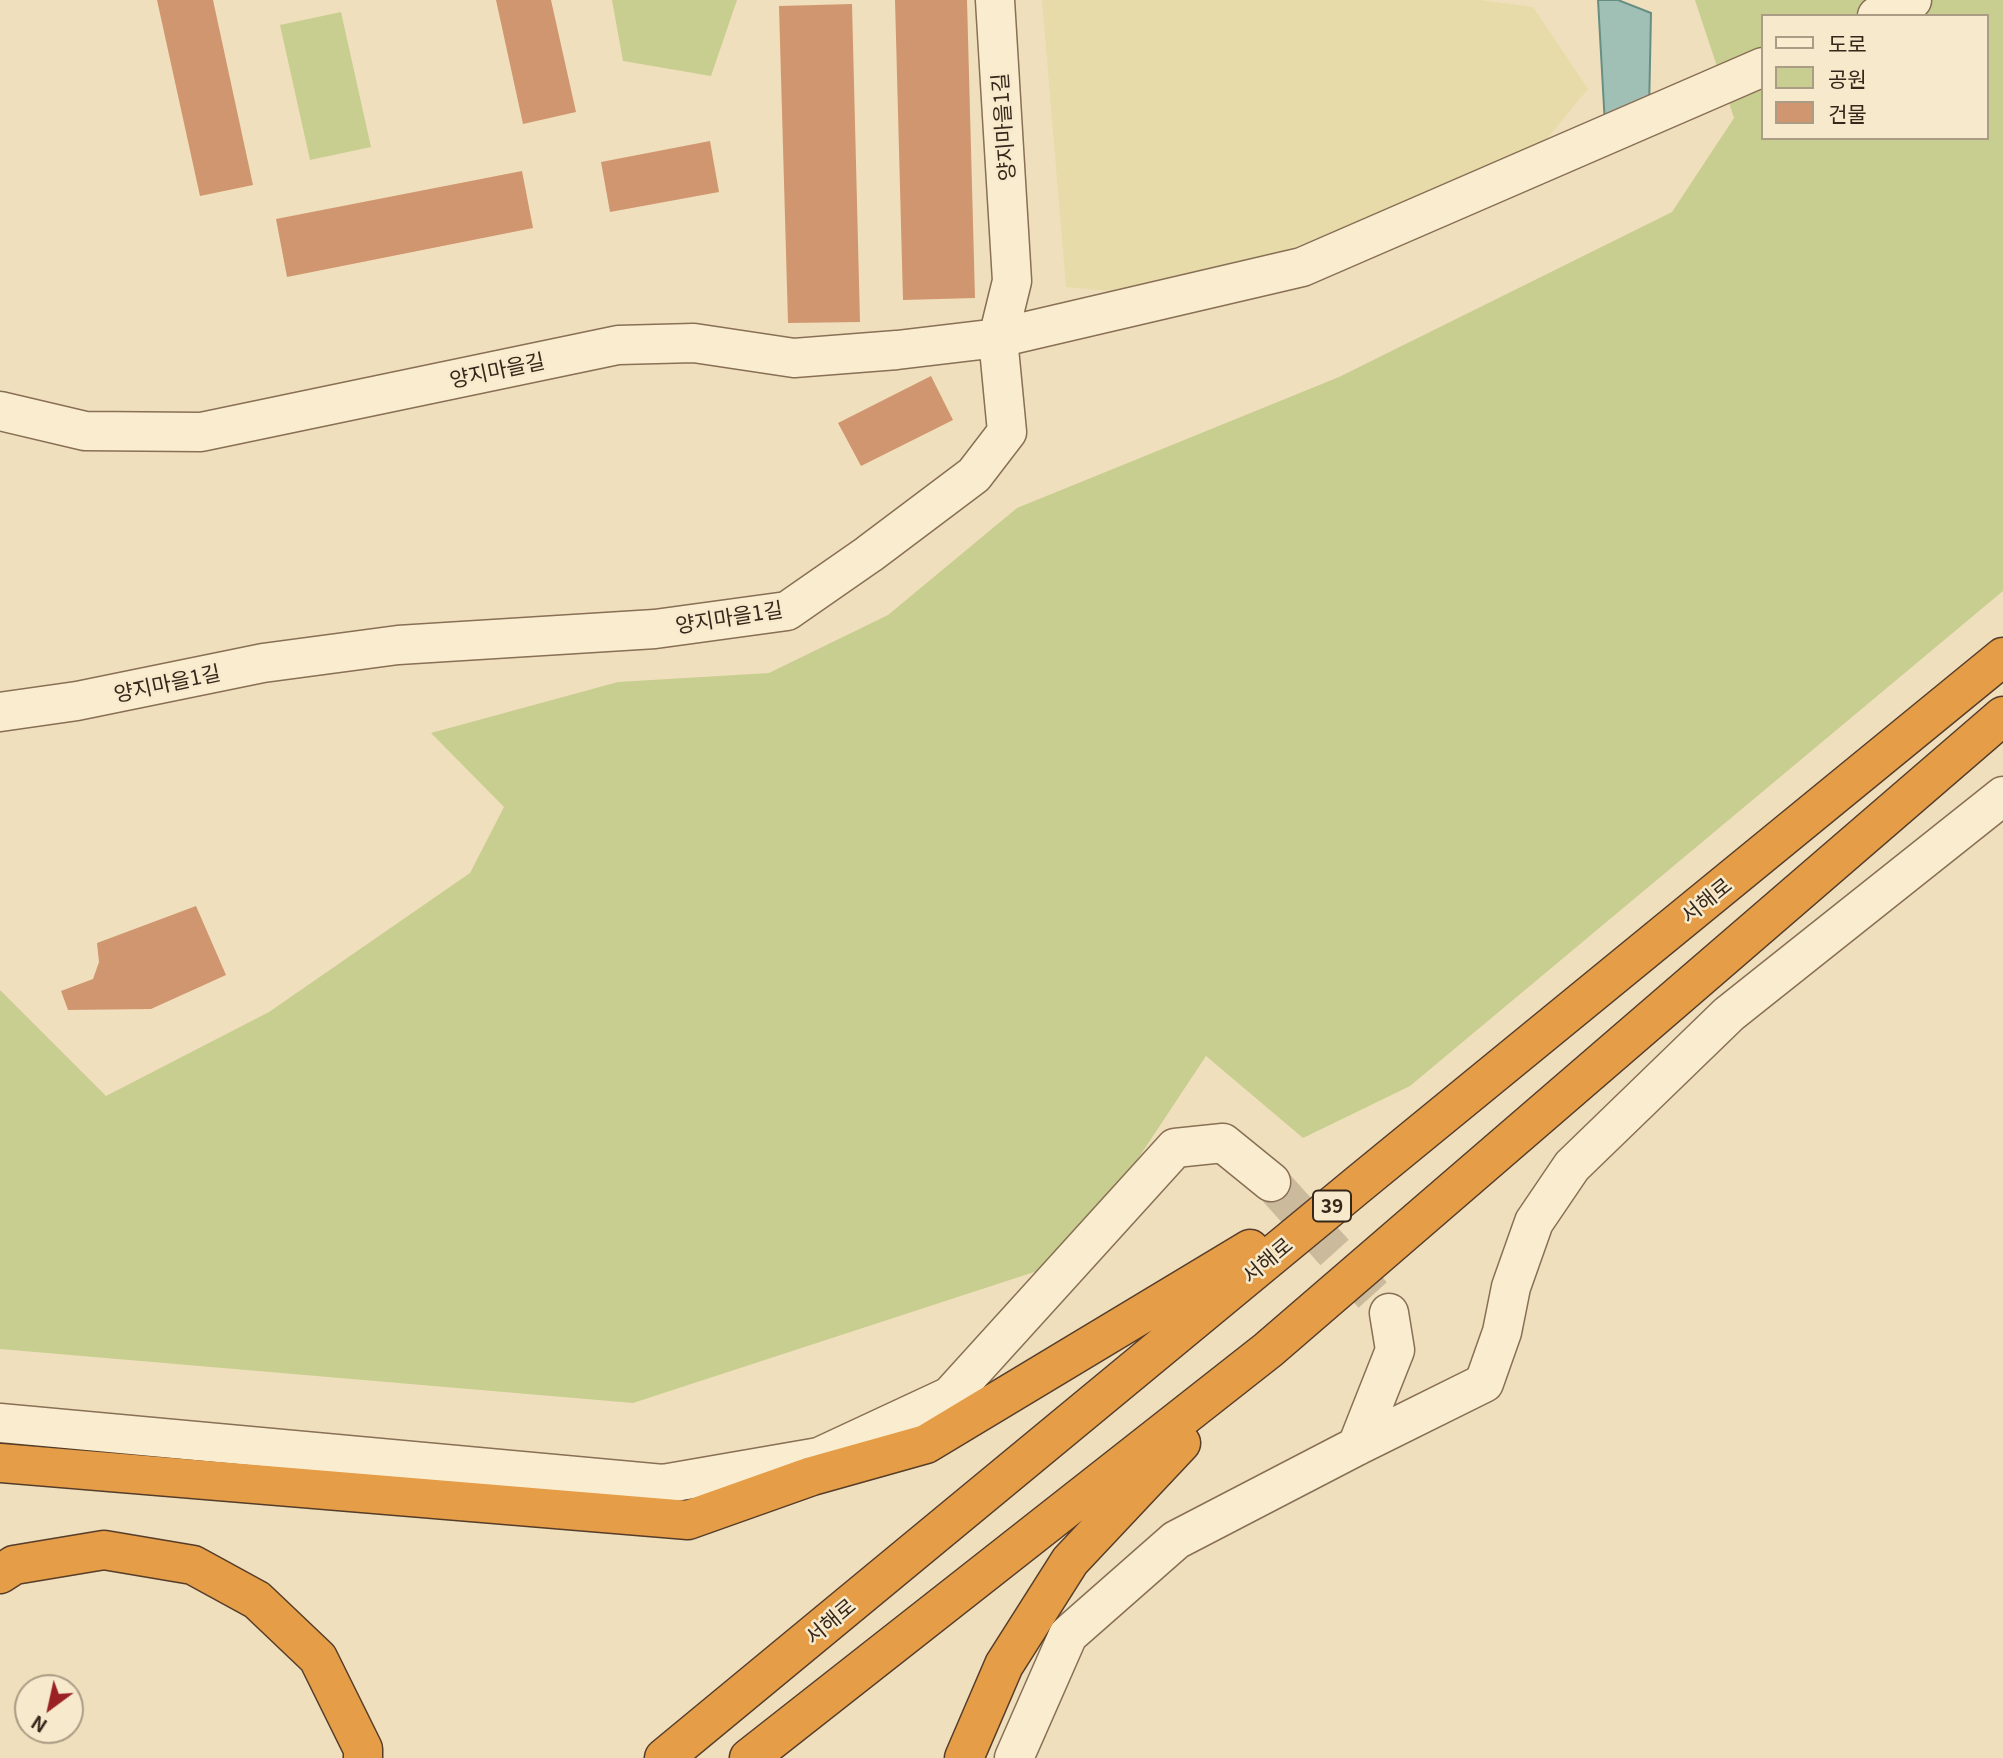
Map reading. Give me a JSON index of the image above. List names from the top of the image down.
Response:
{
  "streets": {
    "highway": ["서해로", "39"],
    "street": ["양지마을1길", "양지마을길"]
  },
  "crossings": [
    ["양지마을1길", "양지마을길"]
  ],
  "legend": ["도로", "공원", "건물"],
  "north": "bottom left"
}
